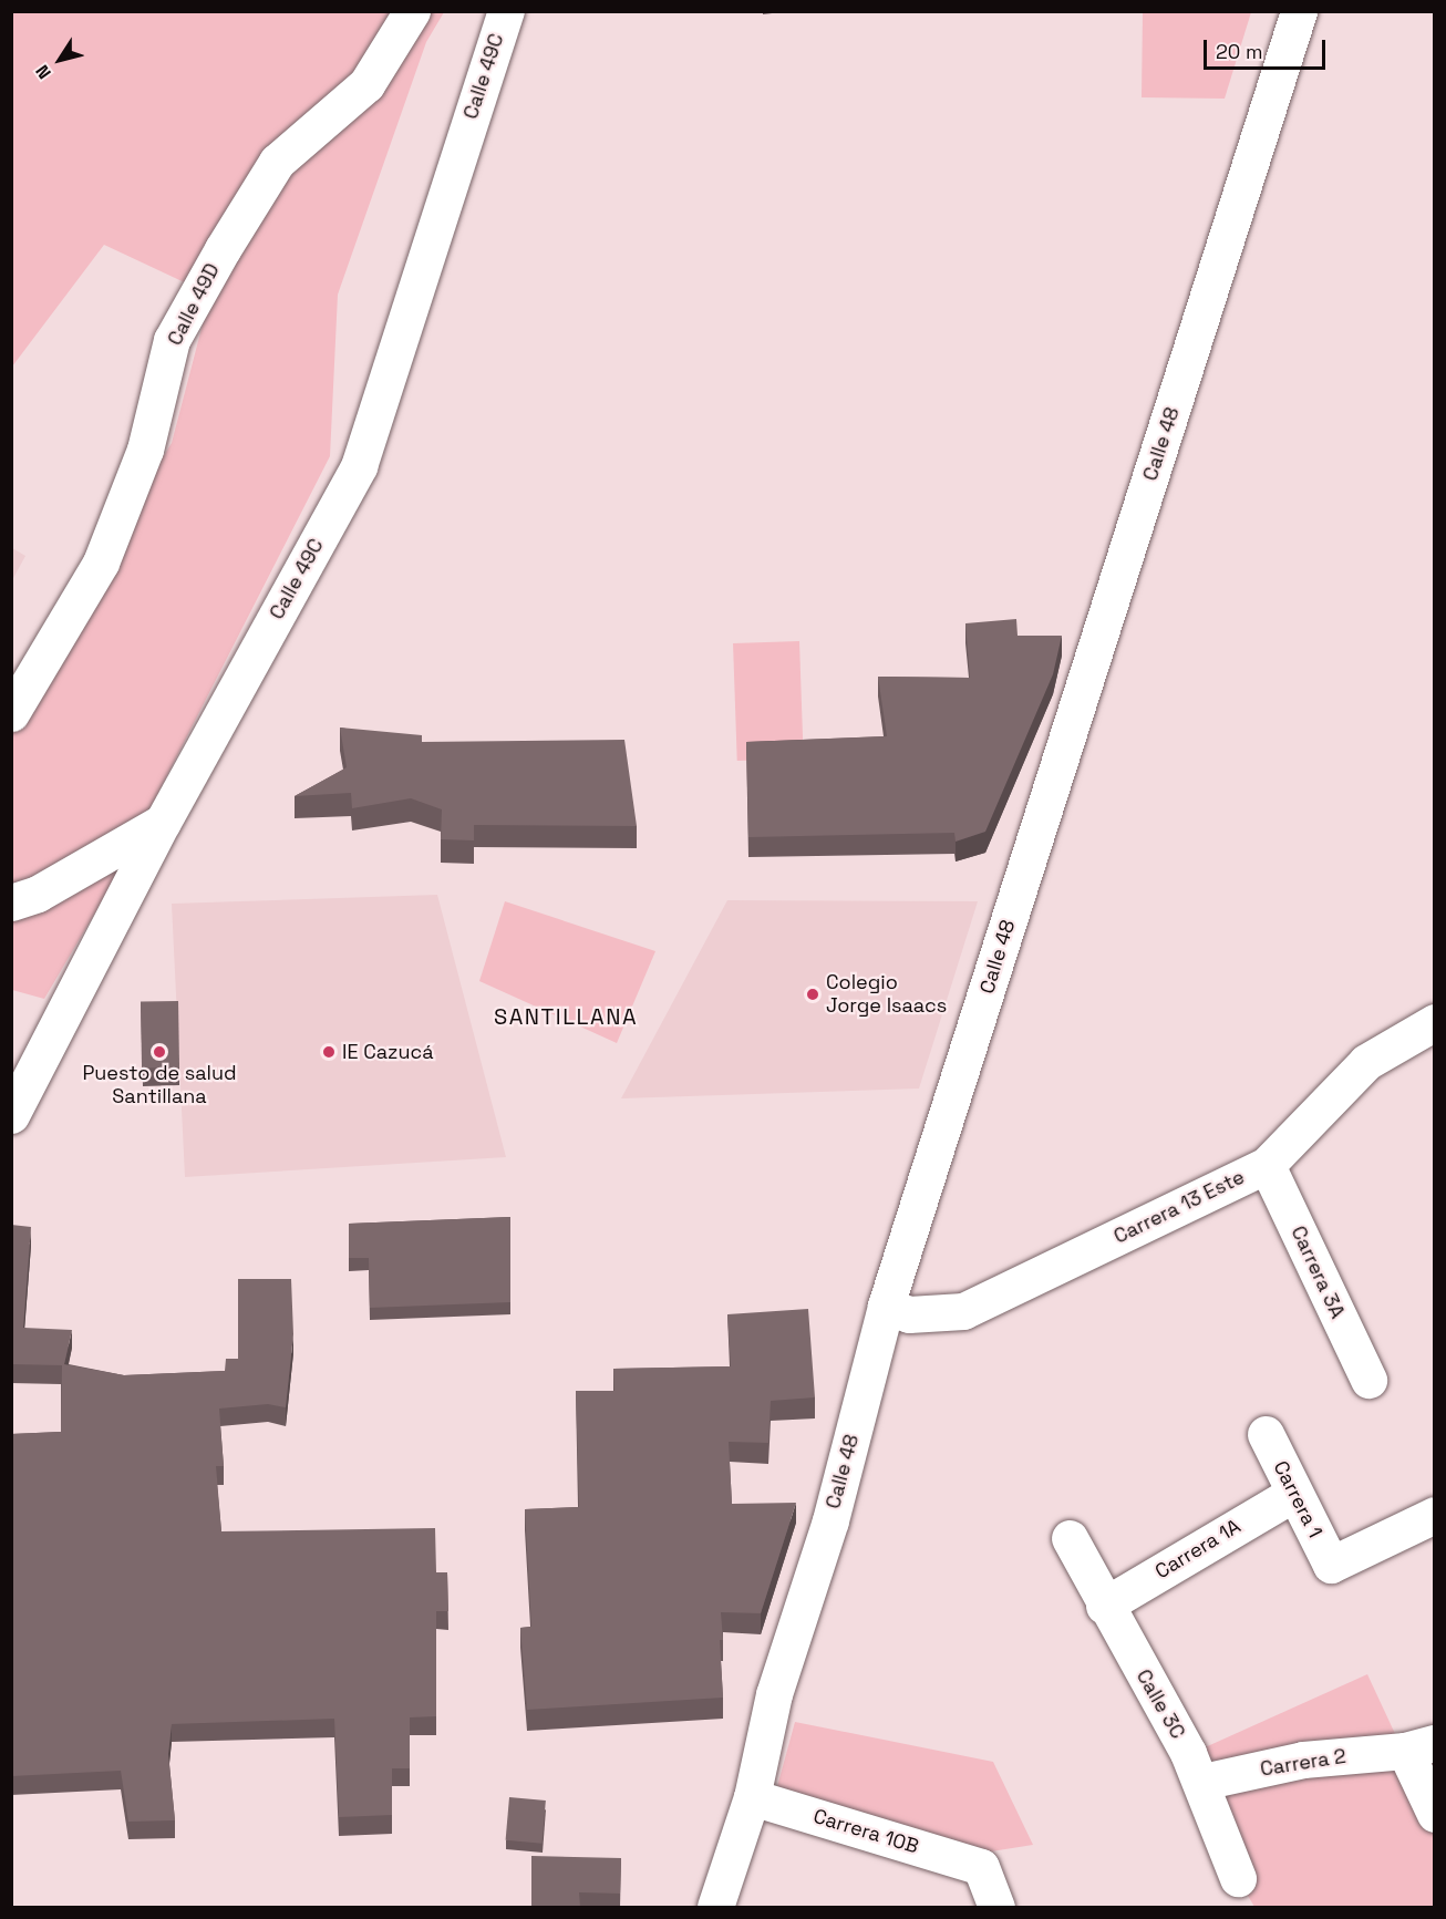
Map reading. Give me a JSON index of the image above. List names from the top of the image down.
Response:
{
  "streets": {
    "street": [
      "Calle 49C",
      "Calle 49D",
      "Calle 48",
      "Carrera 13 Este",
      "Carrera 3A",
      "Carrera 1",
      "Carrera 1A",
      "Calle 3C",
      "Carrera 2",
      "Carrera 10B"
    ]
  },
  "crossings": [
    ["Calle 48", "Carrera 13 Este"],
    ["Calle 48", "Carrera 10B"],
    ["Carrera 13 Este", "Carrera 3A"],
    ["Carrera 1", "Carrera 1A"],
    ["Carrera 1A", "Calle 3C"],
    ["Calle 3C", "Carrera 2"]
  ],
  "districts": ["SANTILLANA"],
  "places": ["Colegio Jorge Isaacs", "Puesto de salud Santillana", "IE Cazucá"],
  "scale_bar": "20 m",
  "north": "bottom left"
}
